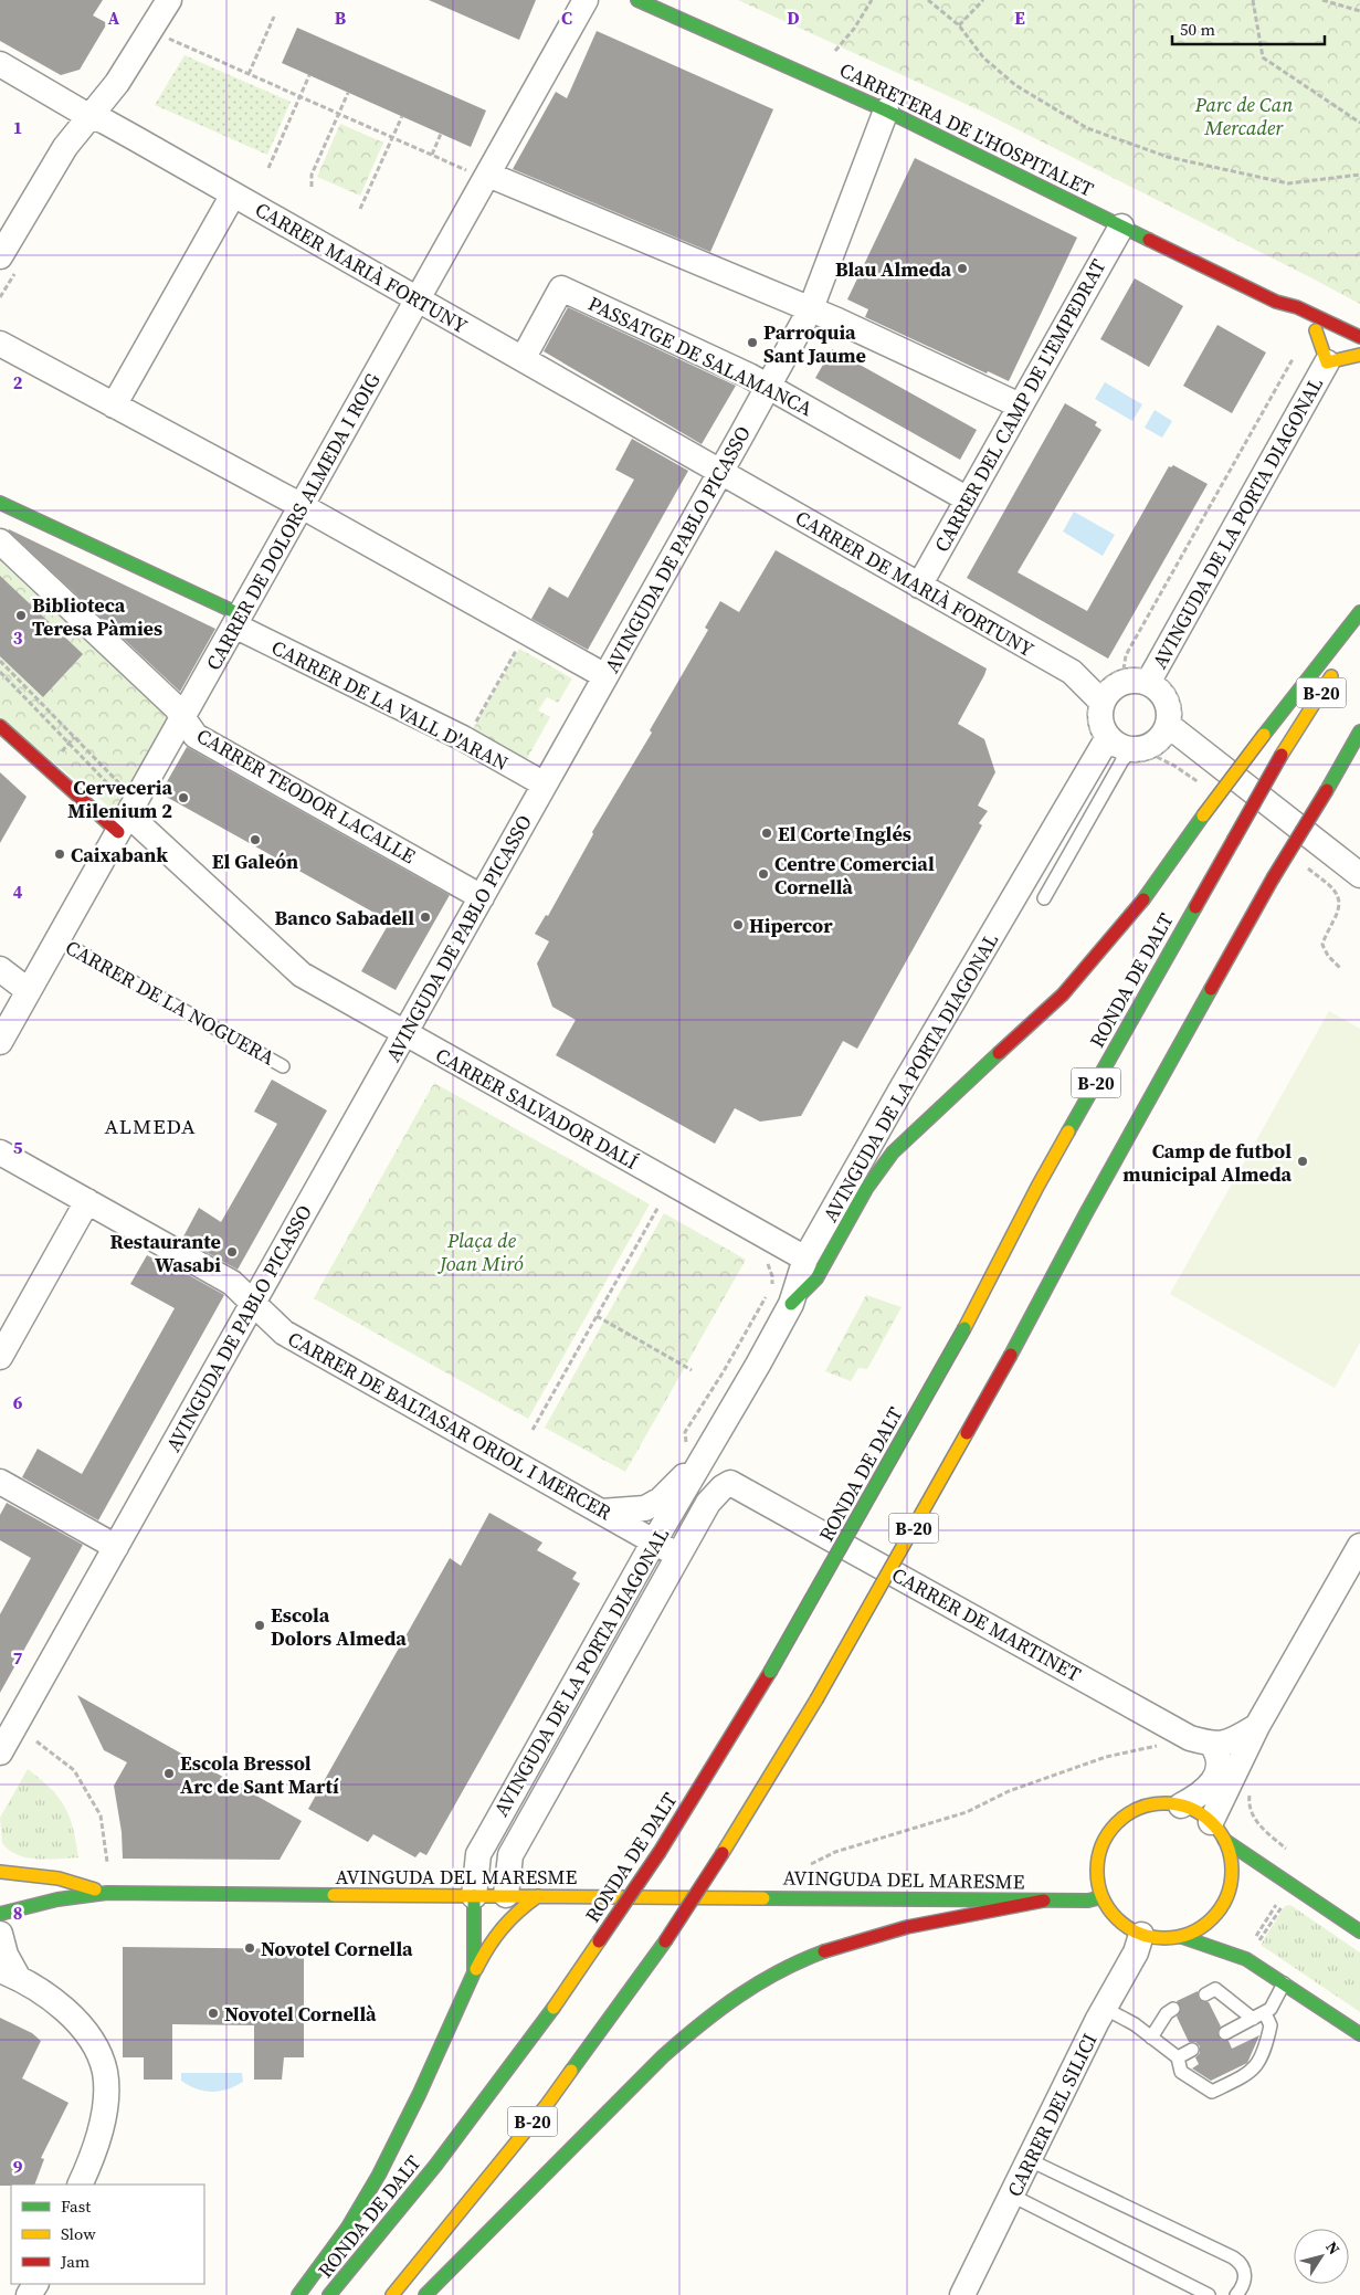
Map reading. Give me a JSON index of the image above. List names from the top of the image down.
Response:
{
  "streets": {
    "main road": [
      "CARRETERA DE L'HOSPITALET",
      "B-20",
      "RONDA DE DALT",
      "AVINGUDA DEL MARESME"
    ],
    "street": [
      "CARRER MARIÀ FORTUNY",
      "PASSATGE DE SALAMANCA",
      "CARRER DEL CAMP DE L'EMPEDRAT",
      "CARRER DE DOLORS ALMEDA I ROIG",
      "AVINGUDA DE LA PORTA DIAGONAL",
      "AVINGUDA DE PABLO PICASSO",
      "CARRER DE MARIÀ FORTUNY",
      "CARRER DE LA VALL D'ARAN",
      "CARRER TEODOR LACALLE",
      "CARRER SALVADOR DALÍ",
      "CARRER DE BALTASAR ORIOL I MERCER",
      "CARRER DE MARTINET",
      "CARRER DEL SILICI"
    ],
    "lane": ["CARRER DE LA NOGUERA"]
  },
  "crossings": [
    ["CARRETERA DE L'HOSPITALET", "CARRER DEL CAMP DE L'EMPEDRAT"],
    ["CARRETERA DE L'HOSPITALET", "AVINGUDA DE LA PORTA DIAGONAL"],
    ["CARRETERA DE L'HOSPITALET", "AVINGUDA DE PABLO PICASSO"],
    ["CARRER MARIÀ FORTUNY", "PASSATGE DE SALAMANCA"],
    ["CARRER MARIÀ FORTUNY", "CARRER DE DOLORS ALMEDA I ROIG"],
    ["CARRER MARIÀ FORTUNY", "AVINGUDA DE PABLO PICASSO"],
    ["CARRER MARIÀ FORTUNY", "CARRER DE MARIÀ FORTUNY"],
    ["PASSATGE DE SALAMANCA", "CARRER DEL CAMP DE L'EMPEDRAT"],
    ["PASSATGE DE SALAMANCA", "AVINGUDA DE PABLO PICASSO"],
    ["CARRER DEL CAMP DE L'EMPEDRAT", "CARRER DE MARIÀ FORTUNY"],
    ["CARRER DE DOLORS ALMEDA I ROIG", "CARRER DE LA VALL D'ARAN"],
    ["CARRER DE DOLORS ALMEDA I ROIG", "CARRER TEODOR LACALLE"],
    ["CARRER DE DOLORS ALMEDA I ROIG", "CARRER DE LA NOGUERA"],
    ["CARRER DE DOLORS ALMEDA I ROIG", "CARRER SALVADOR DALÍ"],
    ["AVINGUDA DE LA PORTA DIAGONAL", "CARRER DE MARIÀ FORTUNY"],
    ["AVINGUDA DE LA PORTA DIAGONAL", "CARRER SALVADOR DALÍ"],
    ["AVINGUDA DE LA PORTA DIAGONAL", "CARRER DE BALTASAR ORIOL I MERCER"],
    ["AVINGUDA DE LA PORTA DIAGONAL", "CARRER DE MARTINET"],
    ["AVINGUDA DE LA PORTA DIAGONAL", "AVINGUDA DEL MARESME"],
    ["AVINGUDA DE PABLO PICASSO", "CARRER DE MARIÀ FORTUNY"],
    ["AVINGUDA DE PABLO PICASSO", "CARRER DE LA VALL D'ARAN"],
    ["AVINGUDA DE PABLO PICASSO", "CARRER TEODOR LACALLE"],
    ["AVINGUDA DE PABLO PICASSO", "CARRER SALVADOR DALÍ"],
    ["AVINGUDA DE PABLO PICASSO", "CARRER DE BALTASAR ORIOL I MERCER"],
    ["AVINGUDA DEL MARESME", "CARRER DEL SILICI"]
  ],
  "districts": ["ALMEDA"],
  "parks": ["Parc de Can Mercader", "Plaça de Joan Miró"],
  "places": [
    "Blau Almeda",
    "Parroquia Sant Jaume",
    "Biblioteca Teresa Pàmies",
    "Cerveceria Milenium 2",
    "El Corte Inglés",
    "El Galeón",
    "Caixabank",
    "Centre Comercial Cornellà",
    "Banco Sabadell",
    "Hipercor",
    "Camp de futbol municipal Almeda",
    "Restaurante Wasabi",
    "Escola Dolors Almeda",
    "Escola Bressol Arc de Sant Martí",
    "Novotel Cornella",
    "Novotel Cornellà"
  ],
  "legend": ["Fast", "Slow", "Jam"],
  "scale_bar": "50 m",
  "north": "top right",
  "grid": {
    "columns": [
      "A",
      "B",
      "C",
      "D",
      "E"
    ],
    "rows": [
      "1",
      "2",
      "3",
      "4",
      "5",
      "6",
      "7",
      "8",
      "9"
    ]
  }
}
